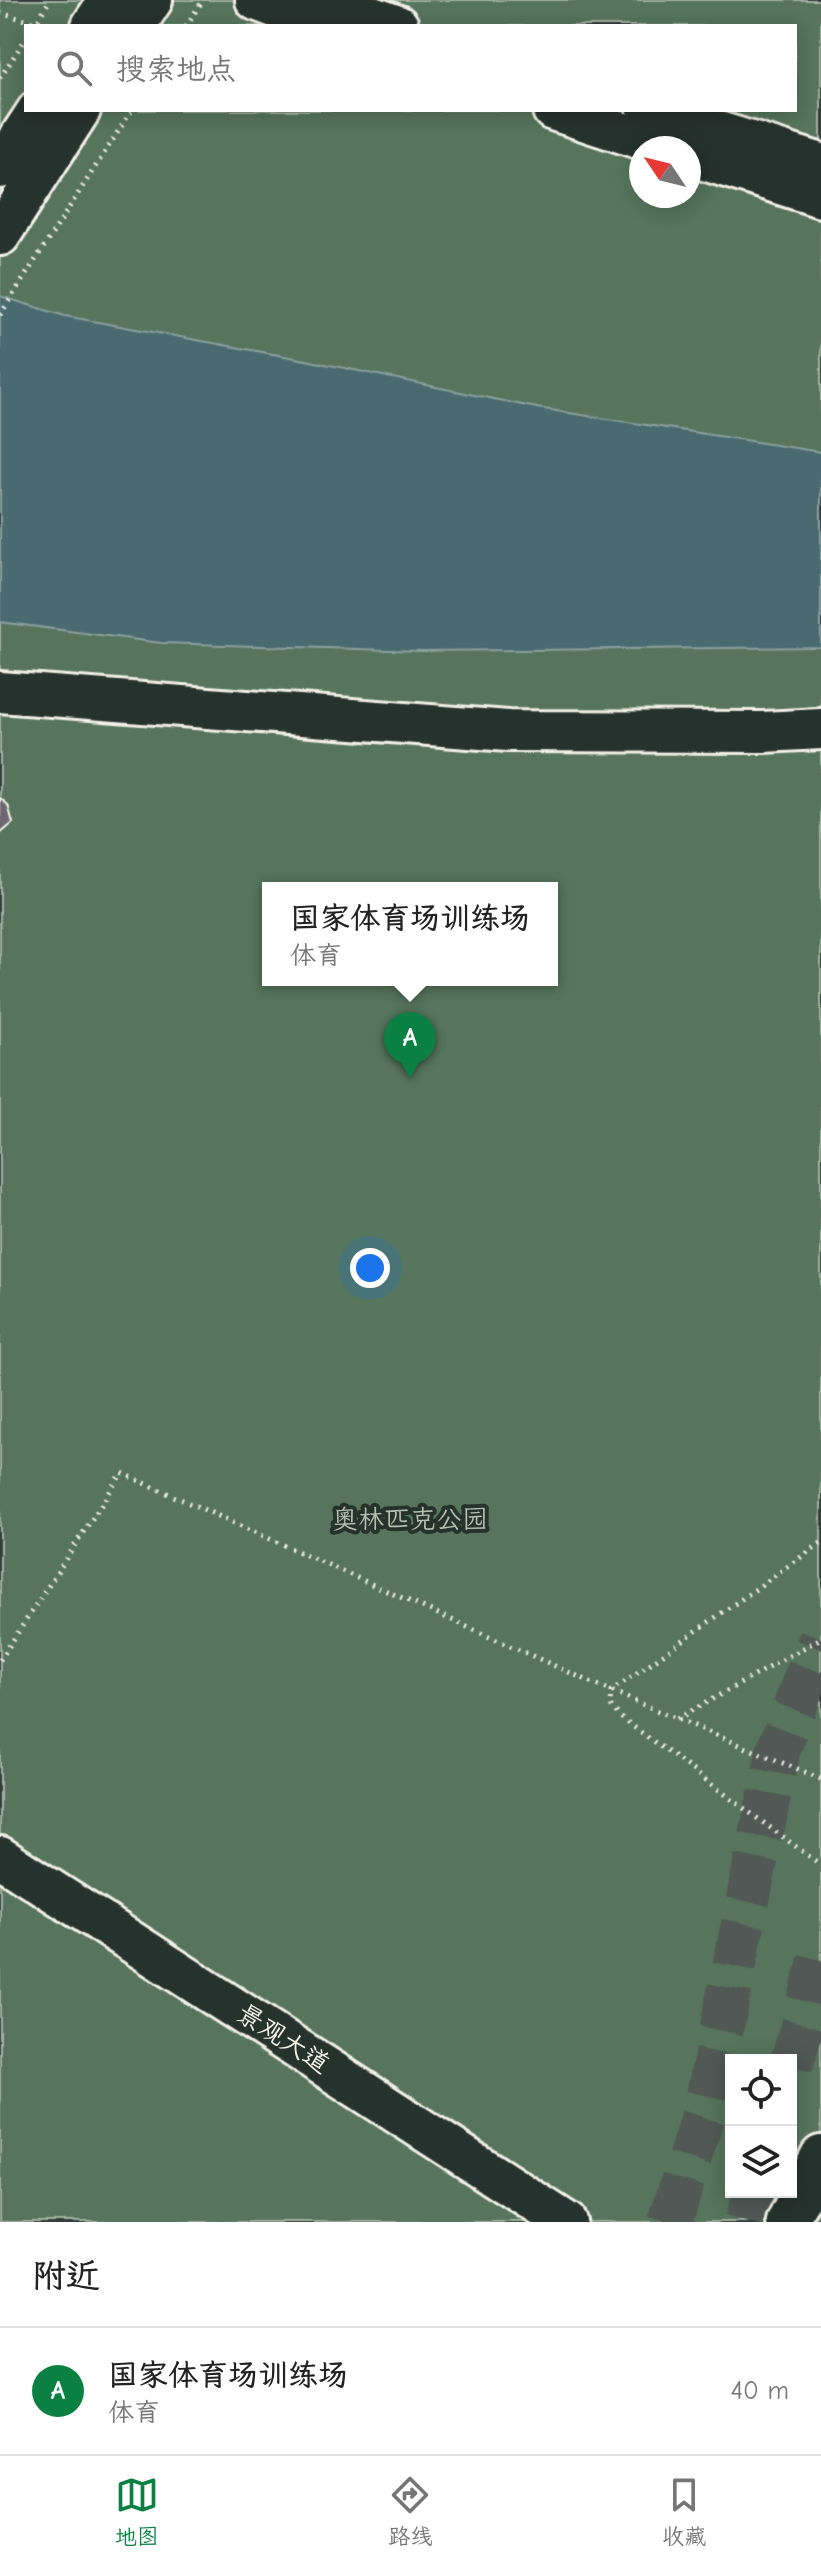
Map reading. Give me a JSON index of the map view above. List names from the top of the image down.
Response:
{
  "streets": {
    "street": ["景观大道"]
  },
  "parks": ["奥林匹克公园"],
  "north": "top left",
  "page": {
    "search": "搜索地点",
    "popup": ["国家体育场训练场", "体育"],
    "pins": "A",
    "heading": "附近",
    "list": [
      {
        "mark": "A",
        "name": "国家体育场训练场",
        "note": "体育",
        "value": "40 m"
      }
    ],
    "nav": ["地图", "路线", "收藏"]
  }
}
